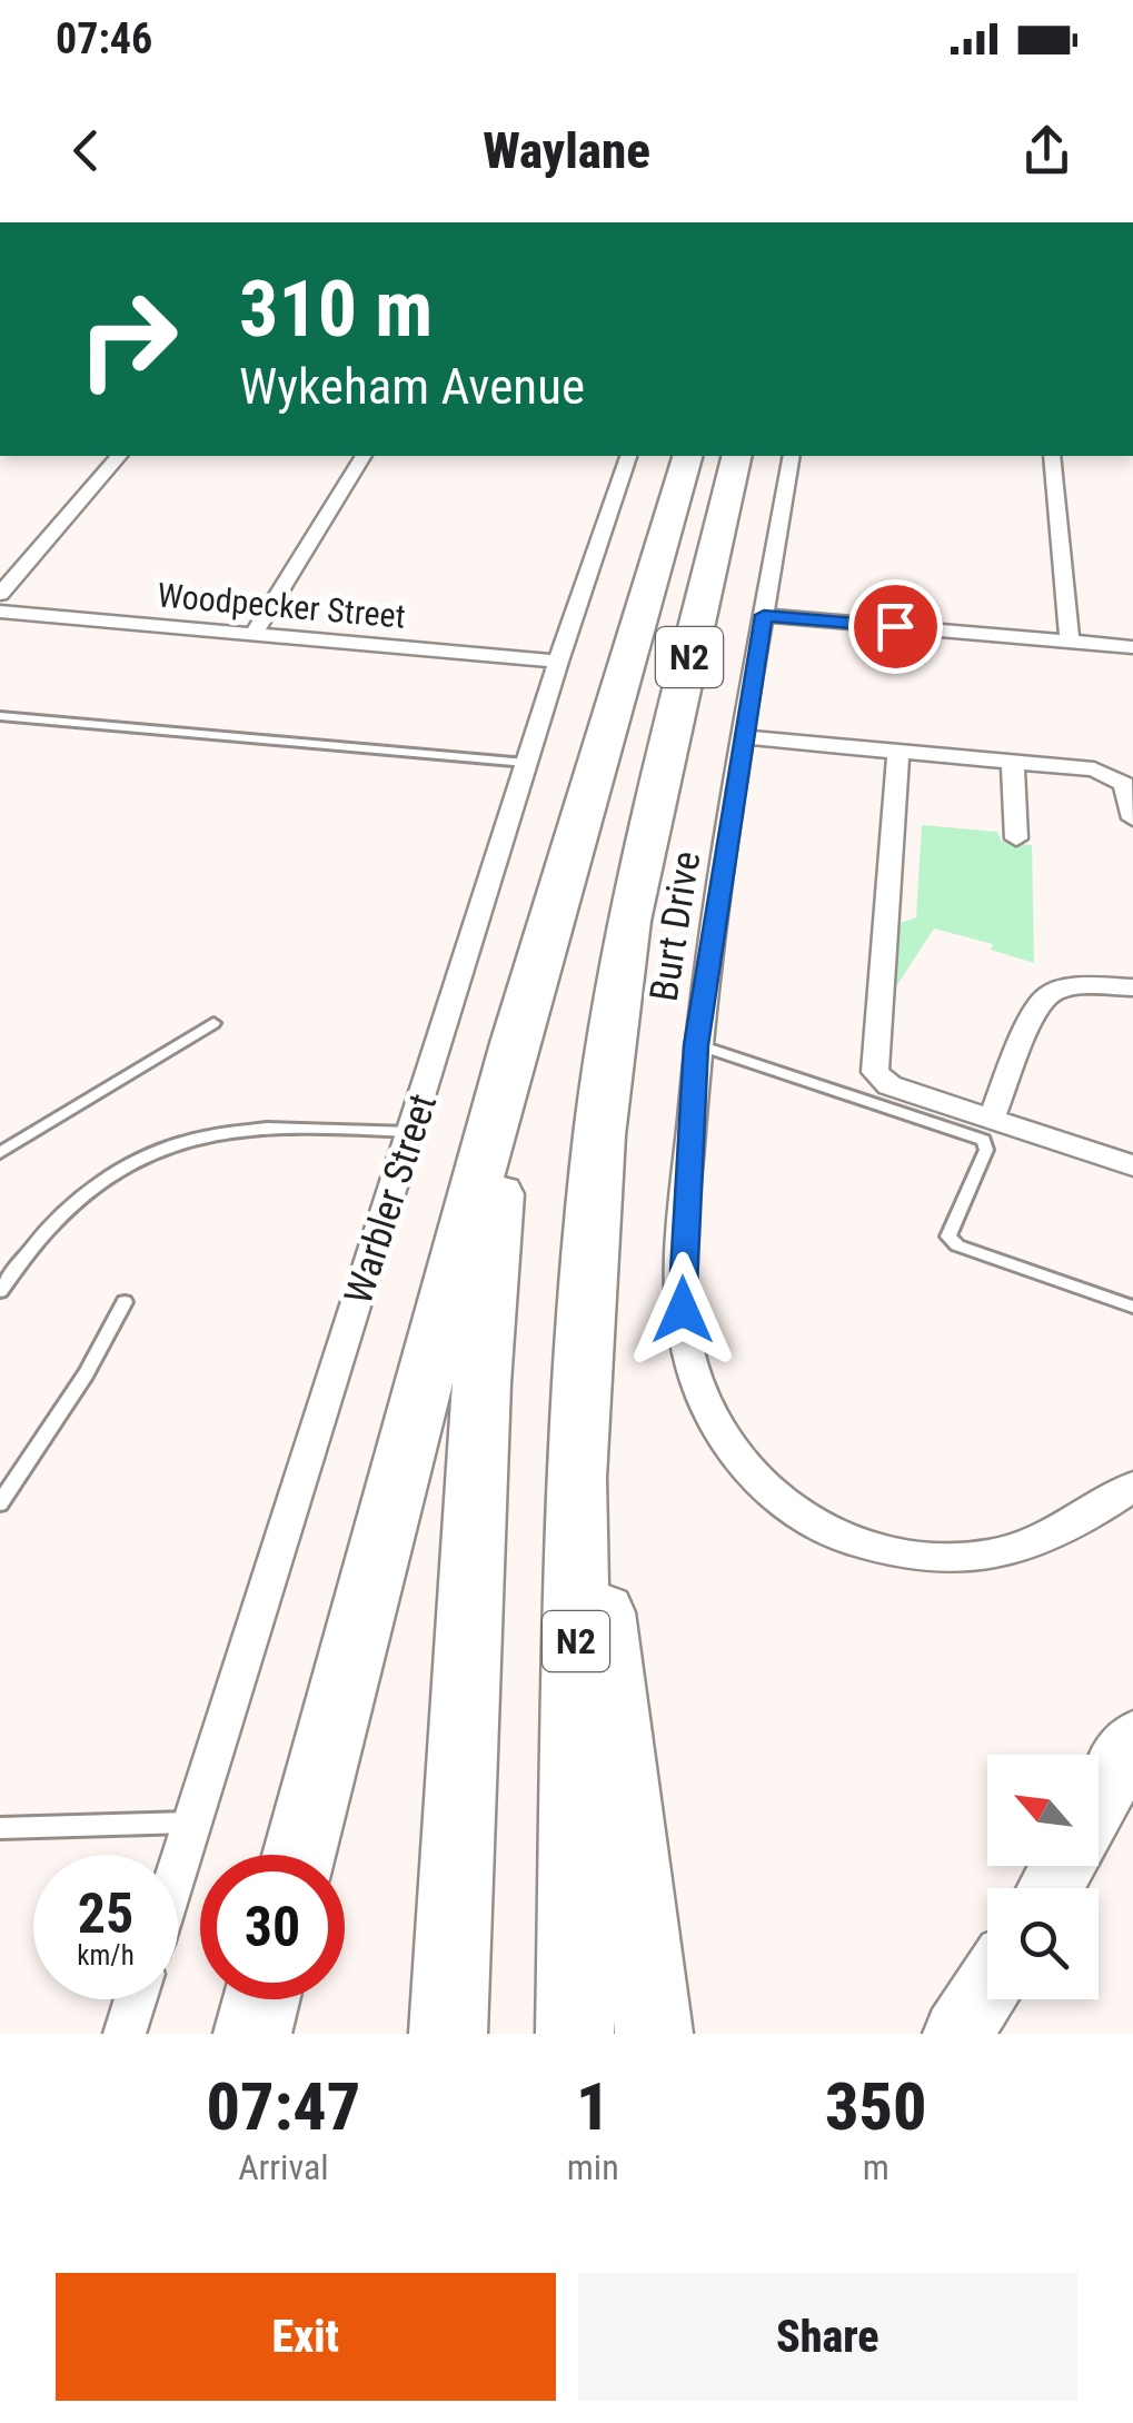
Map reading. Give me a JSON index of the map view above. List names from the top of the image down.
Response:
{
  "streets": {
    "highway": ["N2"],
    "street": ["Woodpecker Street", "Burt Drive", "Warbler Street"]
  },
  "crossings": [
    ["Woodpecker Street", "Warbler Street"]
  ],
  "north": "top left",
  "page": {
    "status": "07:46",
    "header": "Waylane",
    "turn": ["310 m", "Wykeham Avenue"],
    "speed": "25 km/h",
    "limit": "30",
    "eta": [
      "07:47",
      "Arrival",
      "1",
      "min",
      "350",
      "m"
    ],
    "buttons": ["Exit", "Share"]
  }
}
